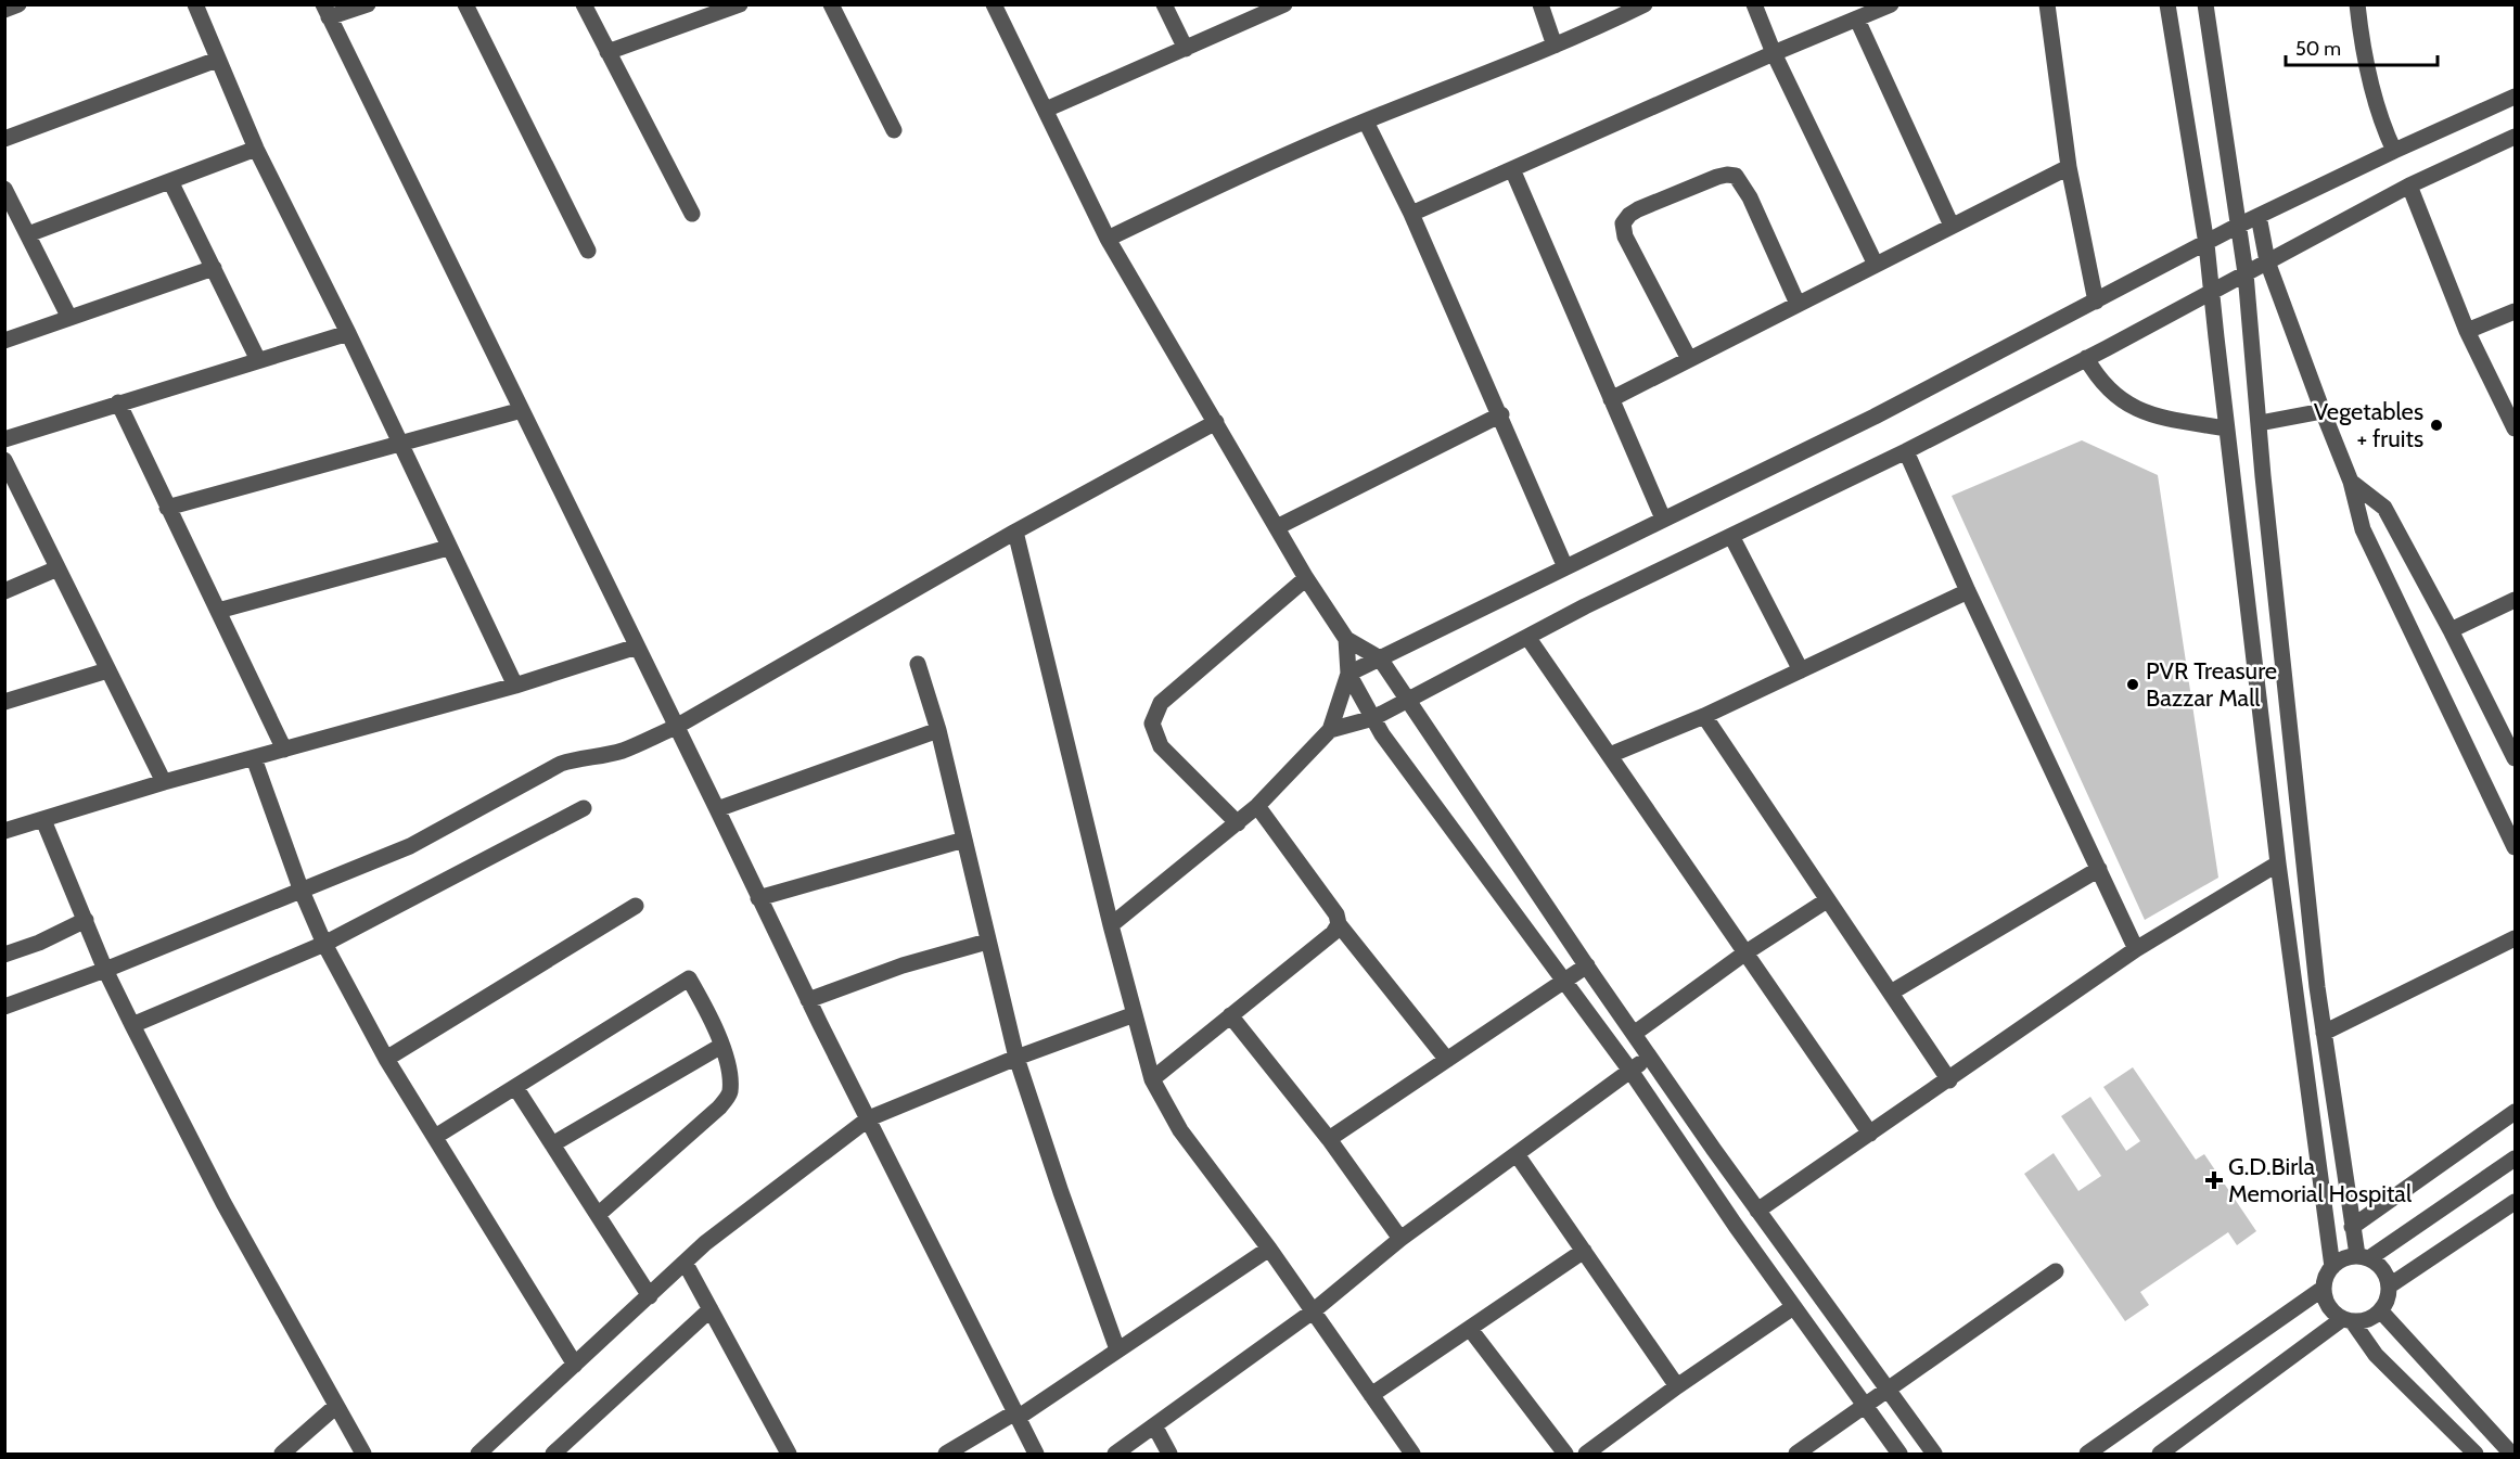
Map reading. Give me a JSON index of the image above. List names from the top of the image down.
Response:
{
  "places": {
    "other": ["Vegetables + fruits", "PVR Treasure Bazzar Mall"],
    "health": ["G.D.Birla Memorial Hospital"]
  },
  "scale_bar": "50 m"
}
